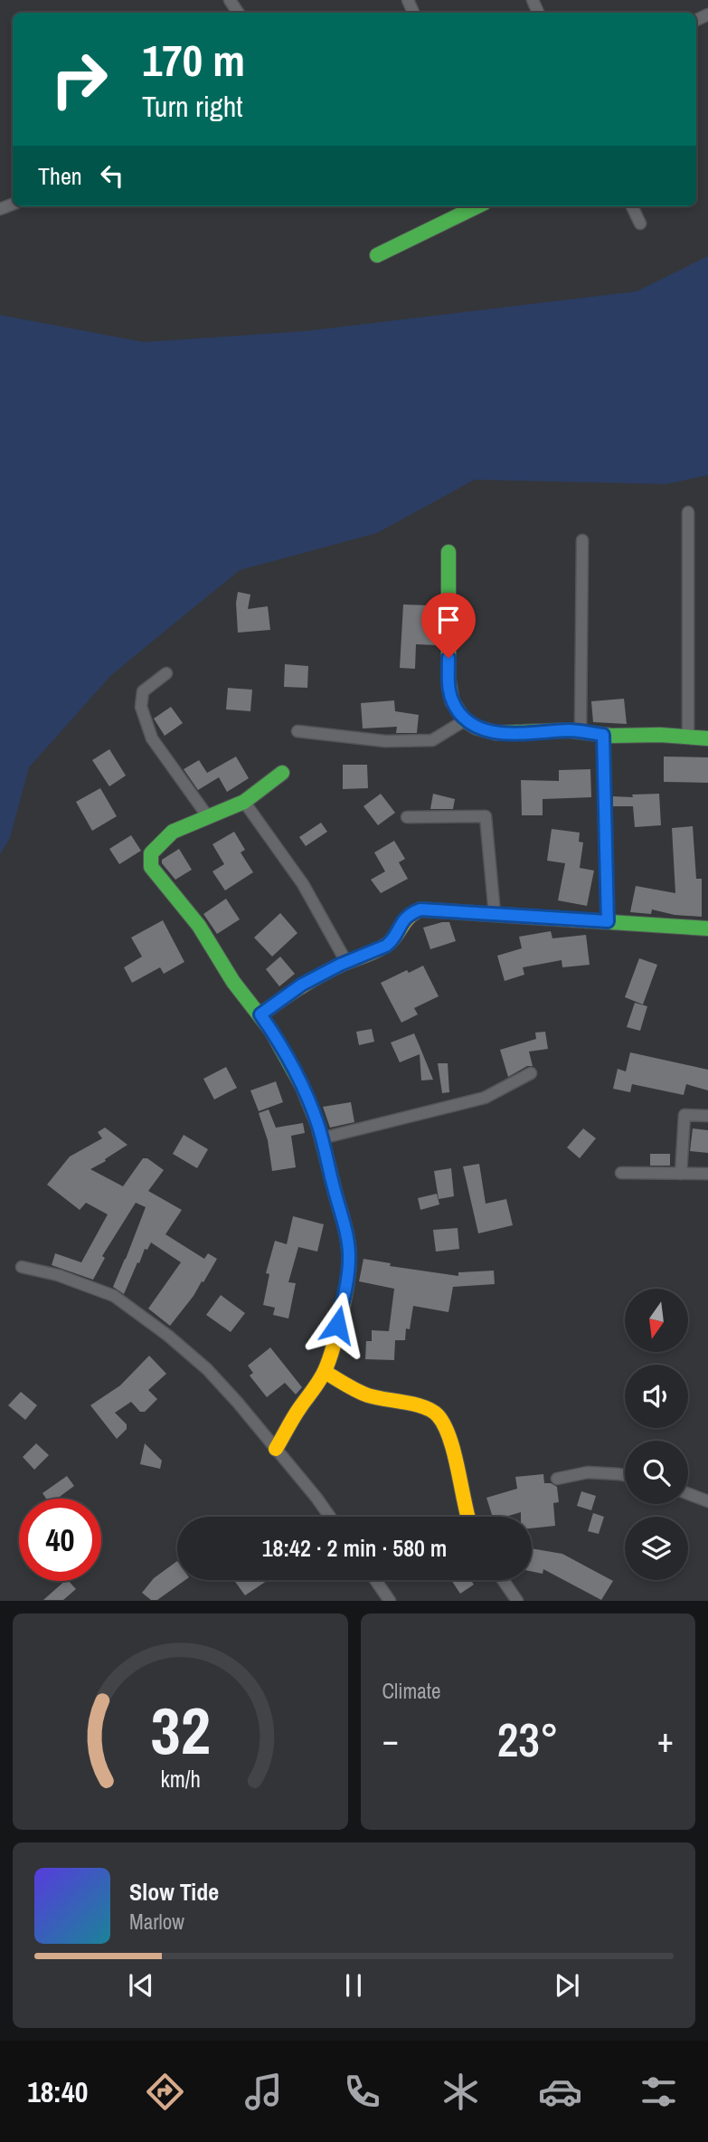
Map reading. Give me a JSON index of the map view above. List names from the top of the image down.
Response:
{
  "north": "bottom",
  "page": {
    "turn": ["170 m", "Turn right"],
    "then": "Then",
    "limit": "40",
    "trip": "18:42 · 2 min · 580 m",
    "tile": "Climate",
    "heat": ["−", "23°", "+"],
    "song": ["Slow Tide", "Marlow"],
    "tabs": "18:40",
    "gauge": ["32", "km/h"]
  }
}
